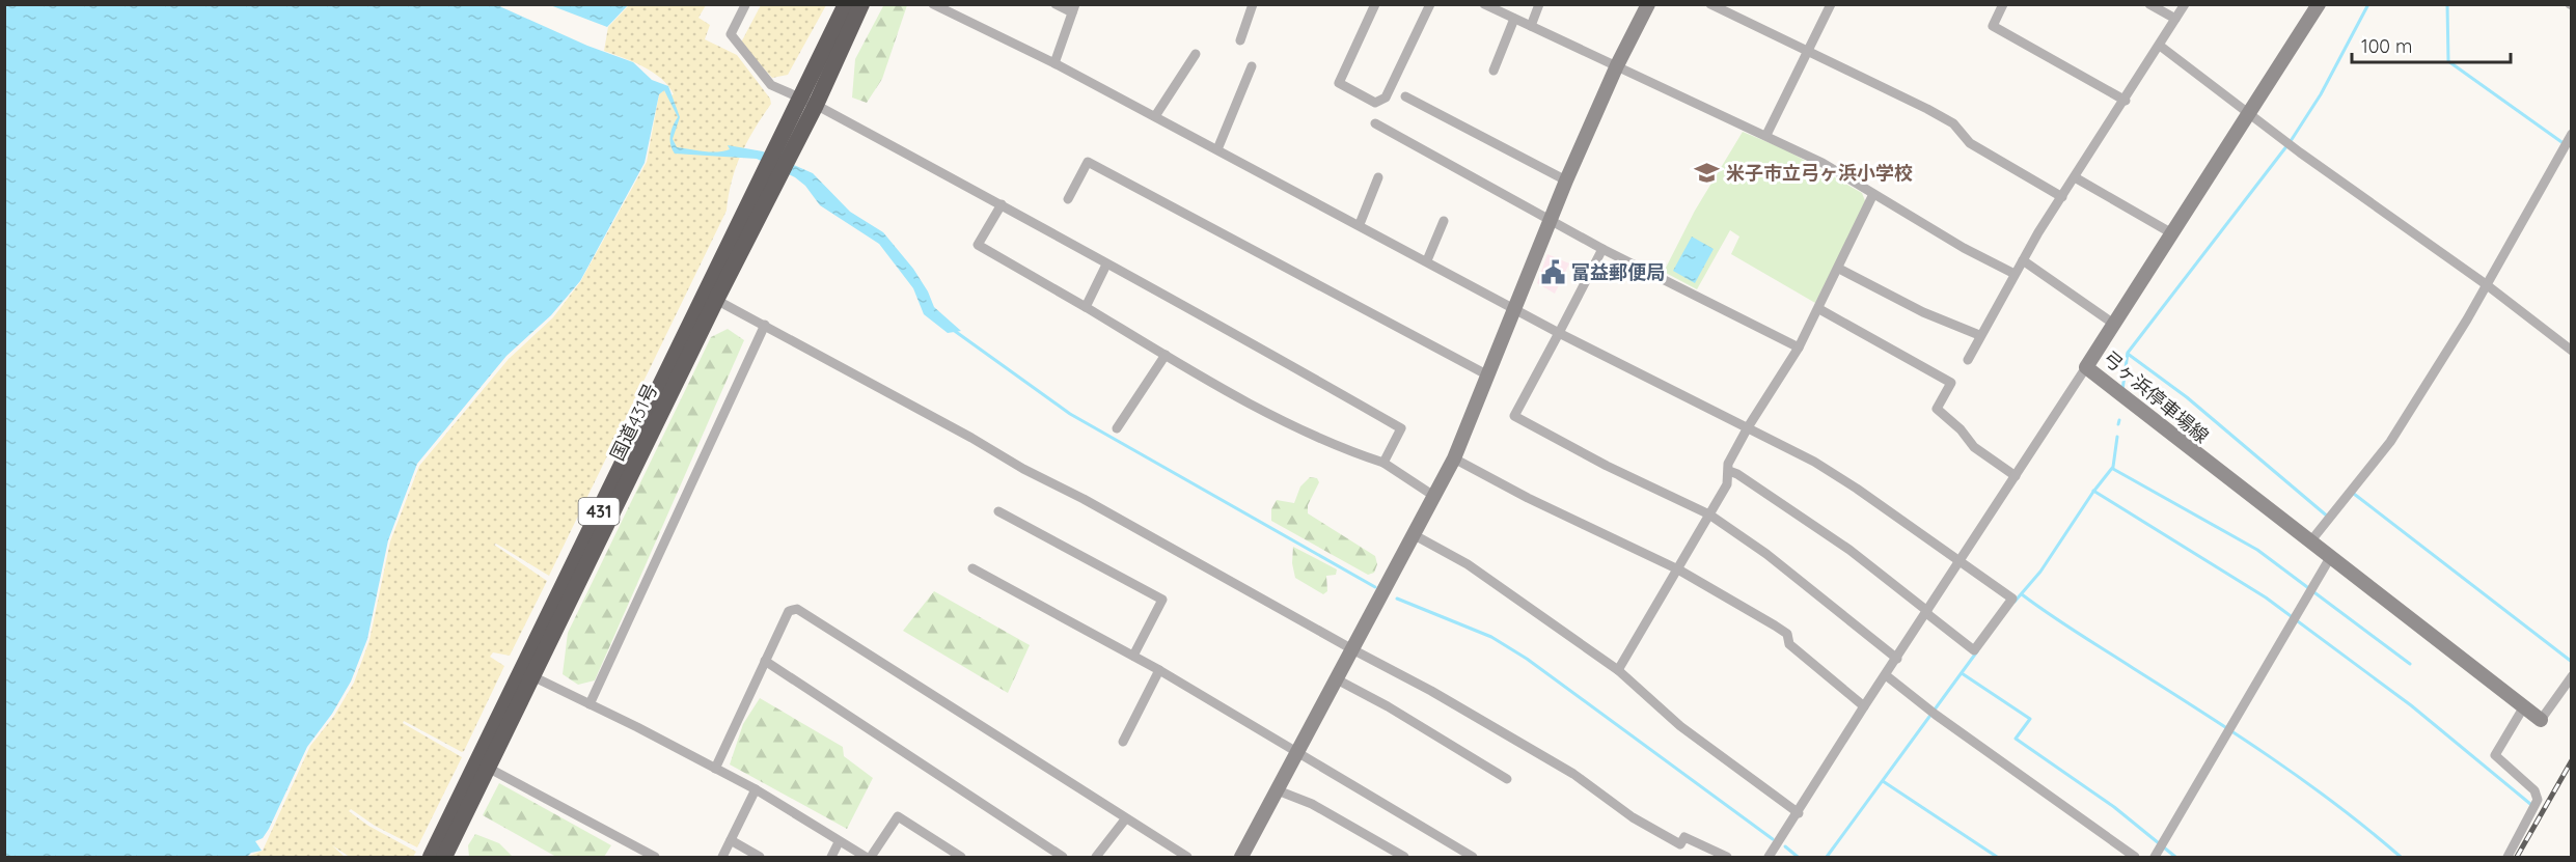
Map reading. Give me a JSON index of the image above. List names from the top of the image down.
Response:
{
  "streets": {
    "highway": ["国道431号", "431"],
    "main road": ["弓ヶ浜停車場線"]
  },
  "places": {
    "school or university": ["米子市立弓ヶ浜小学校"],
    "public building": ["富益郵便局"]
  },
  "scale_bar": "100 m"
}
